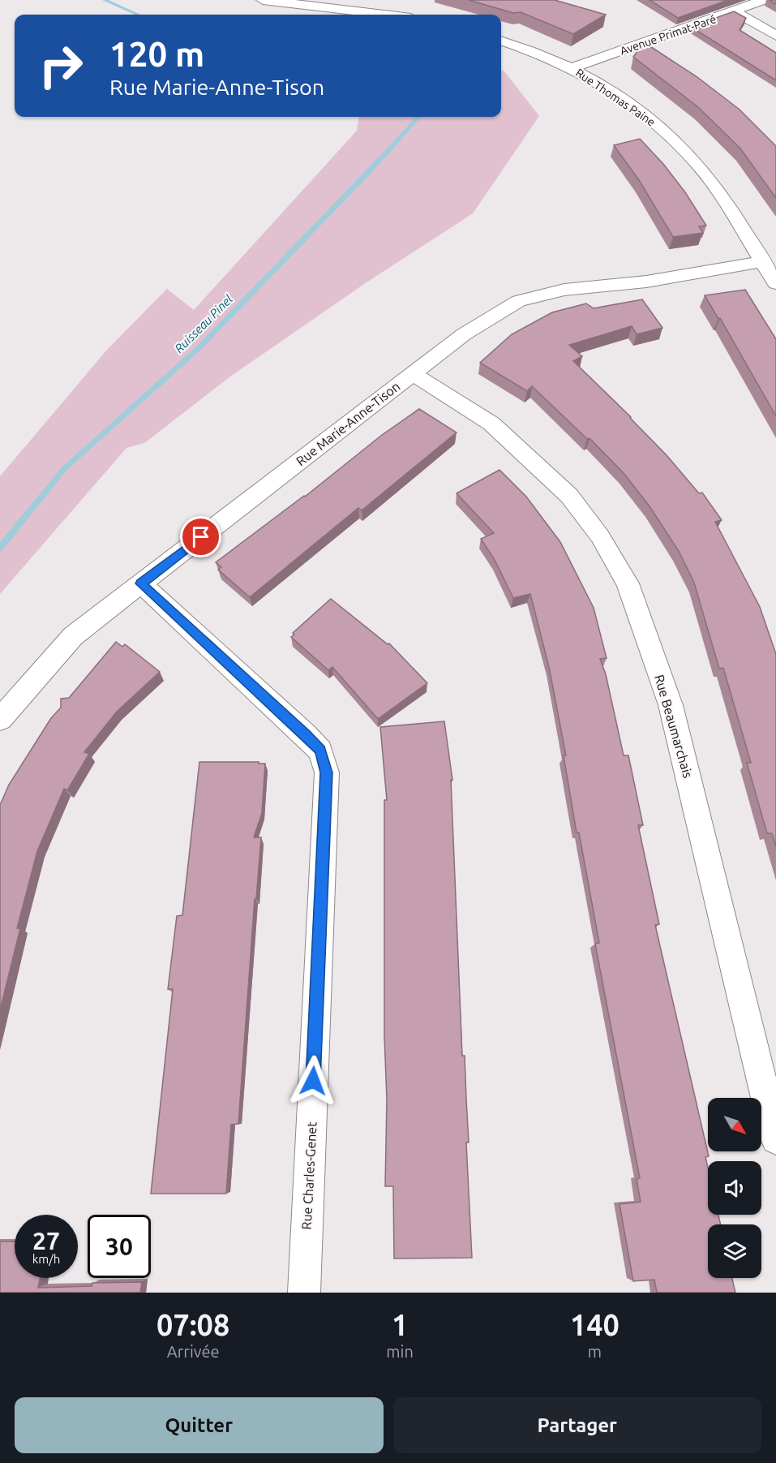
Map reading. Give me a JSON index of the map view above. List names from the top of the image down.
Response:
{
  "streets": {
    "street": [
      "Avenue Primat-Paré",
      "Rue Thomas Paine",
      "Rue Marie-Anne-Tison",
      "Rue Beaumarchais",
      "Rue Charles-Genet"
    ]
  },
  "crossings": [
    ["Avenue Primat-Paré", "Rue Thomas Paine"],
    ["Rue Thomas Paine", "Rue Marie-Anne-Tison"],
    ["Rue Marie-Anne-Tison", "Rue Beaumarchais"],
    ["Rue Marie-Anne-Tison", "Rue Charles-Genet"]
  ],
  "water": ["Ruisseau Pinel"],
  "north": "bottom right",
  "page": {
    "turn": ["120 m", "Rue Marie-Anne-Tison"],
    "speed": "27 km/h",
    "limit": "30",
    "eta": [
      "07:08",
      "Arrivée",
      "1",
      "min",
      "140",
      "m"
    ],
    "buttons": ["Quitter", "Partager"]
  }
}
